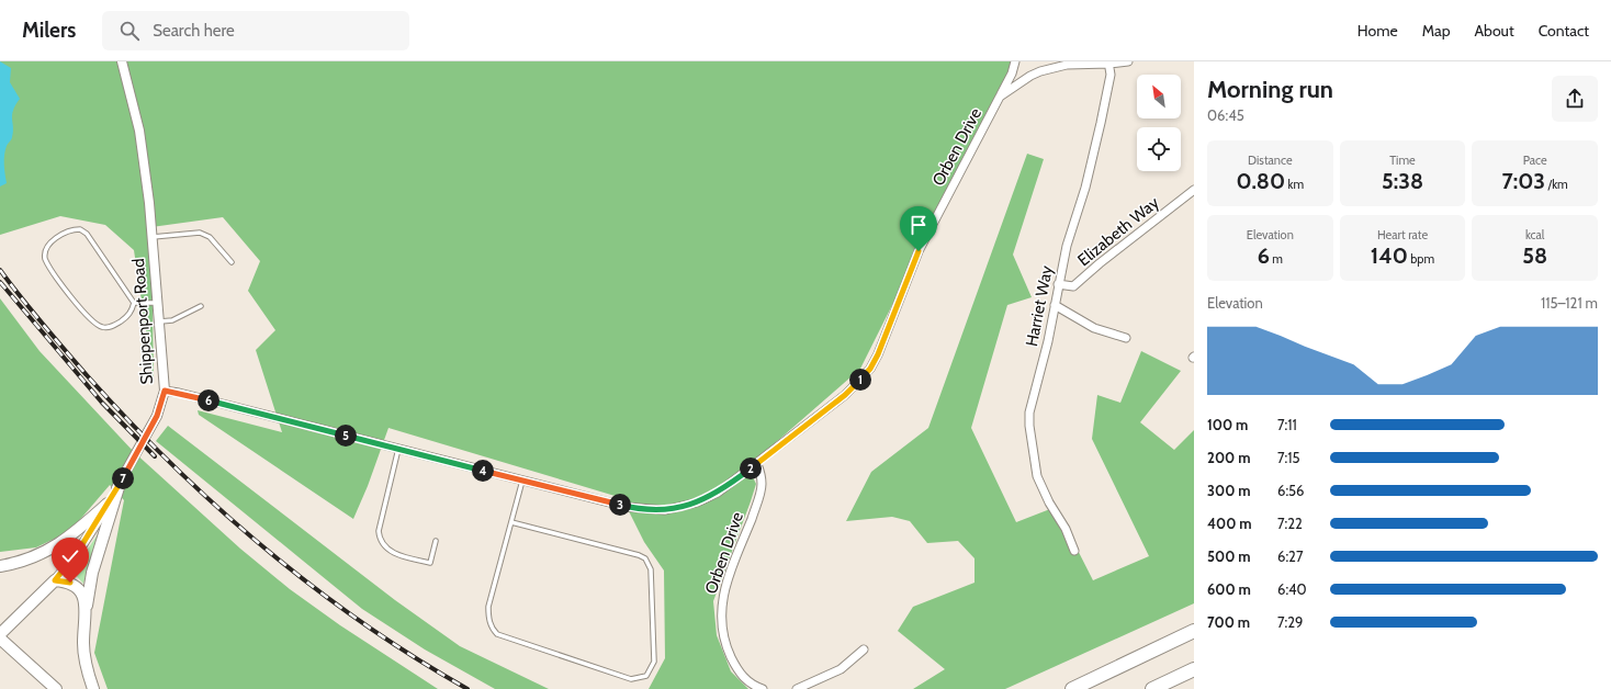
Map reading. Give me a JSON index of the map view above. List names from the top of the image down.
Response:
{
  "streets": {
    "main road": ["Shippenport Road"],
    "street": ["Orben Drive", "Elizabeth Way", "Harriet Way"]
  },
  "crossings": [
    ["Orben Drive", "Harriet Way"],
    ["Orben Drive", "Shippenport Road"],
    ["Elizabeth Way", "Harriet Way"]
  ],
  "north": "top left",
  "page": {
    "header": "Milers",
    "search": "Search here",
    "nav": [
      "Home",
      "Map",
      "About",
      "Contact"
    ],
    "heading": ["Morning run", "06:45"],
    "stats": [
      ["Distance", "0.80 km"],
      ["Time", "5:38"],
      ["Pace", "7:03 /km"],
      ["Elevation", "6 m"],
      ["Heart rate", "140 bpm"],
      ["kcal", "58"]
    ],
    "chart": ["Elevation", "115–121 m"],
    "pins": [
      "1",
      "6",
      "5",
      "2",
      "4",
      "7",
      "3"
    ],
    "list": [
      {
        "name": "100 m",
        "note": "7:11"
      },
      {
        "name": "200 m",
        "note": "7:15"
      },
      {
        "name": "300 m",
        "note": "6:56"
      },
      {
        "name": "400 m",
        "note": "7:22"
      },
      {
        "name": "500 m",
        "note": "6:27"
      },
      {
        "name": "600 m",
        "note": "6:40"
      },
      {
        "name": "700 m",
        "note": "7:29"
      }
    ]
  }
}
